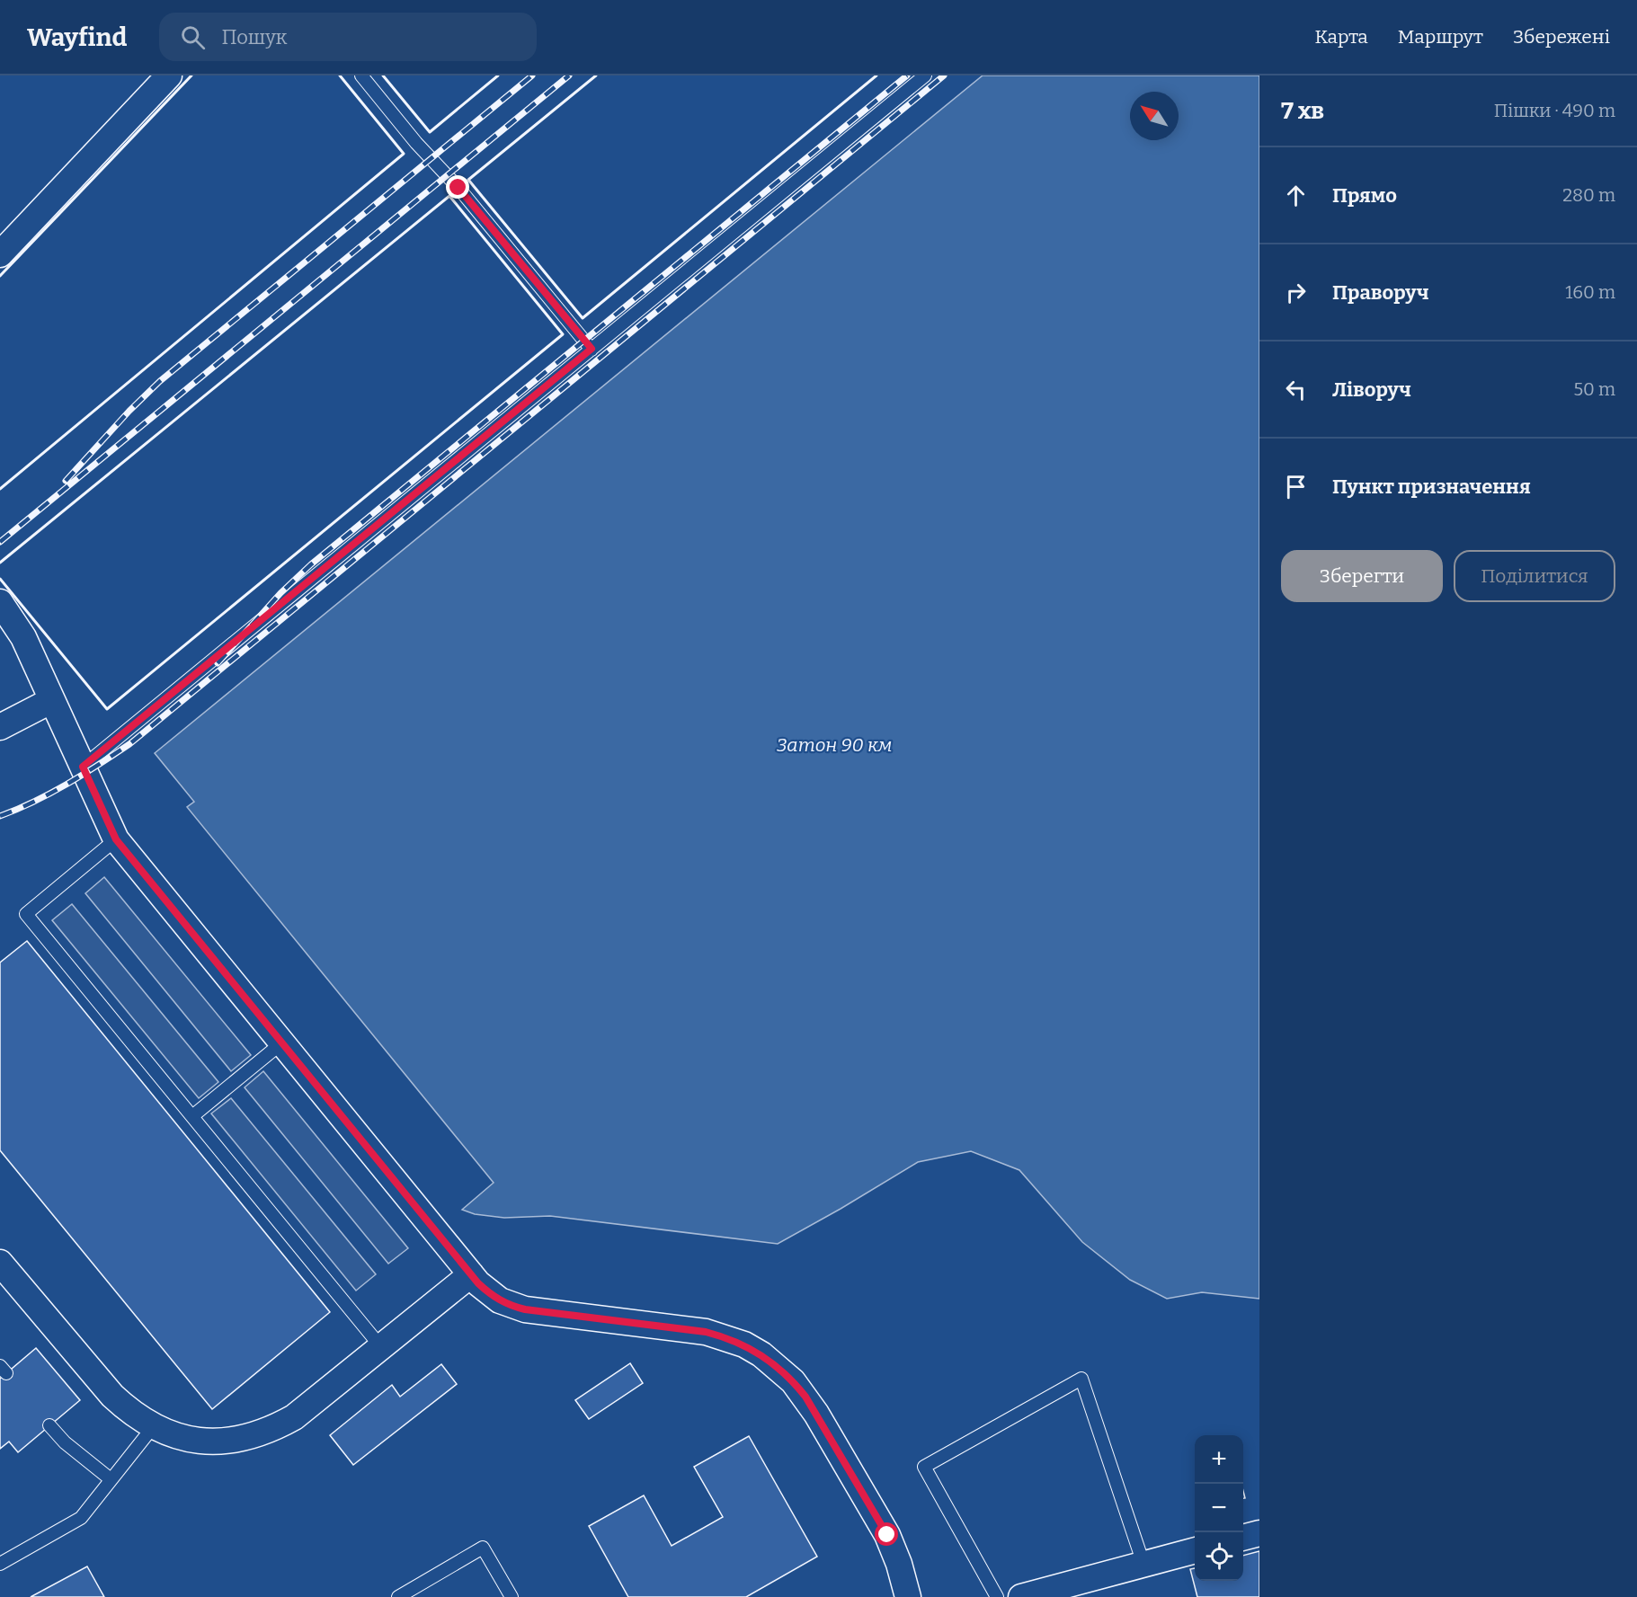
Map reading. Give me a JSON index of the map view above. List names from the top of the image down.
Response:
{
  "water": ["Затон 90 км"],
  "north": "top left",
  "page": {
    "header": "Wayfind",
    "search": "Пошук",
    "nav": ["Карта", "Маршрут", "Збережені"],
    "heading": ["7 хв", "Пішки · 490 m"],
    "list": [
      ["Прямо", "280 m"],
      ["Праворуч", "160 m"],
      ["Ліворуч", "50 m"],
      "Пункт призначення"
    ],
    "buttons": ["Зберегти", "Поділитися"],
    "map_buttons": ["+", "−"]
  }
}
